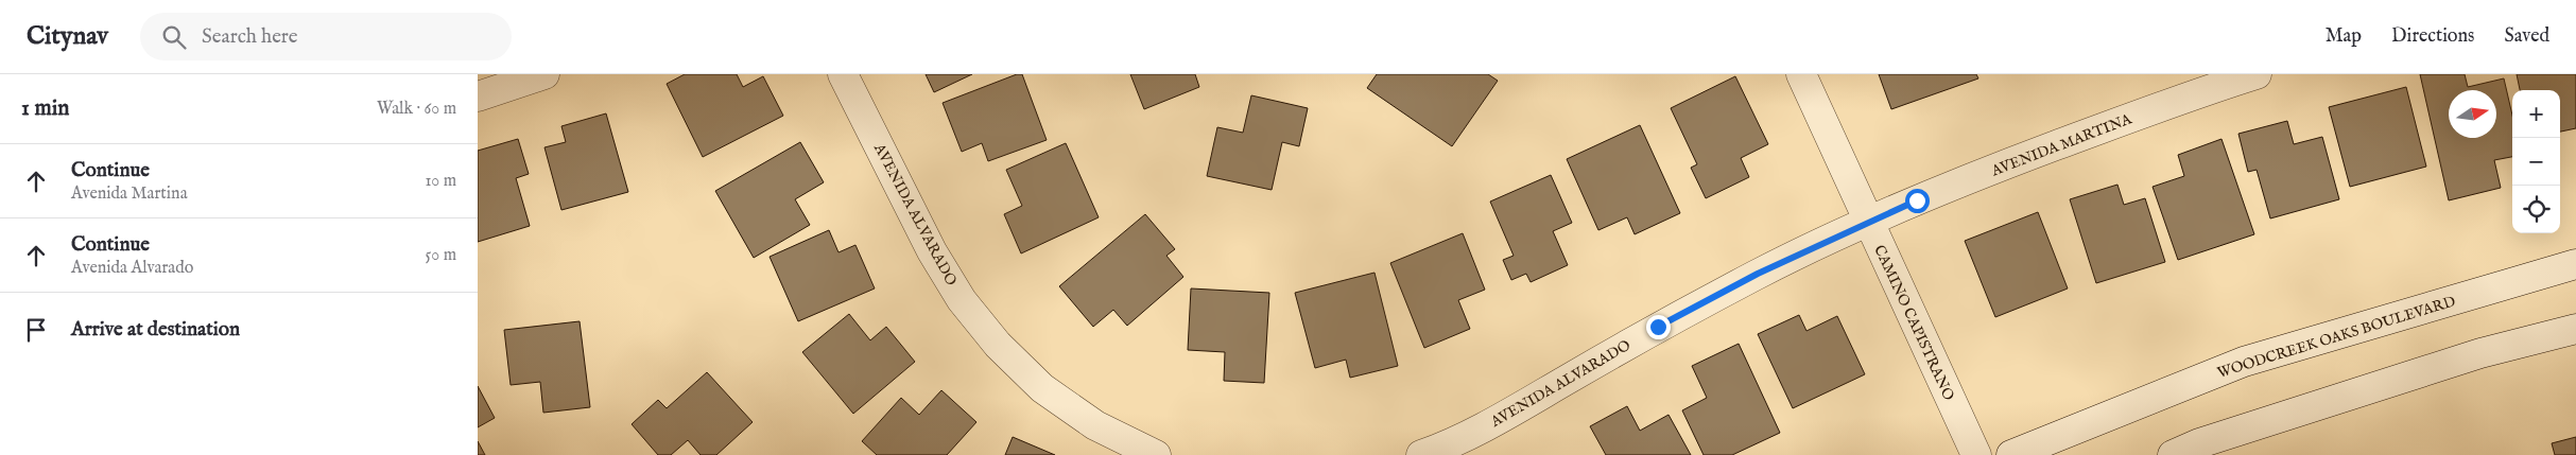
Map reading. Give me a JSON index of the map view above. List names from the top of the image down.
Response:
{
  "streets": {
    "street": [
      "AVENIDA MARTINA",
      "AVENIDA ALVARADO",
      "CAMINO CAPISTRANO",
      "WOODCREEK OAKS BOULEVARD"
    ]
  },
  "crossings": [
    ["AVENIDA MARTINA", "AVENIDA ALVARADO"],
    ["AVENIDA MARTINA", "CAMINO CAPISTRANO"],
    ["AVENIDA ALVARADO", "CAMINO CAPISTRANO"]
  ],
  "north": "right",
  "page": {
    "header": "Citynav",
    "search": "Search here",
    "nav": ["Map", "Directions", "Saved"],
    "heading": ["1 min", "Walk · 60 m"],
    "map_buttons": ["+", "−"],
    "list": [
      ["Continue", "Avenida Martina", "10 m"],
      ["Continue", "Avenida Alvarado", "50 m"],
      "Arrive at destination"
    ]
  }
}
